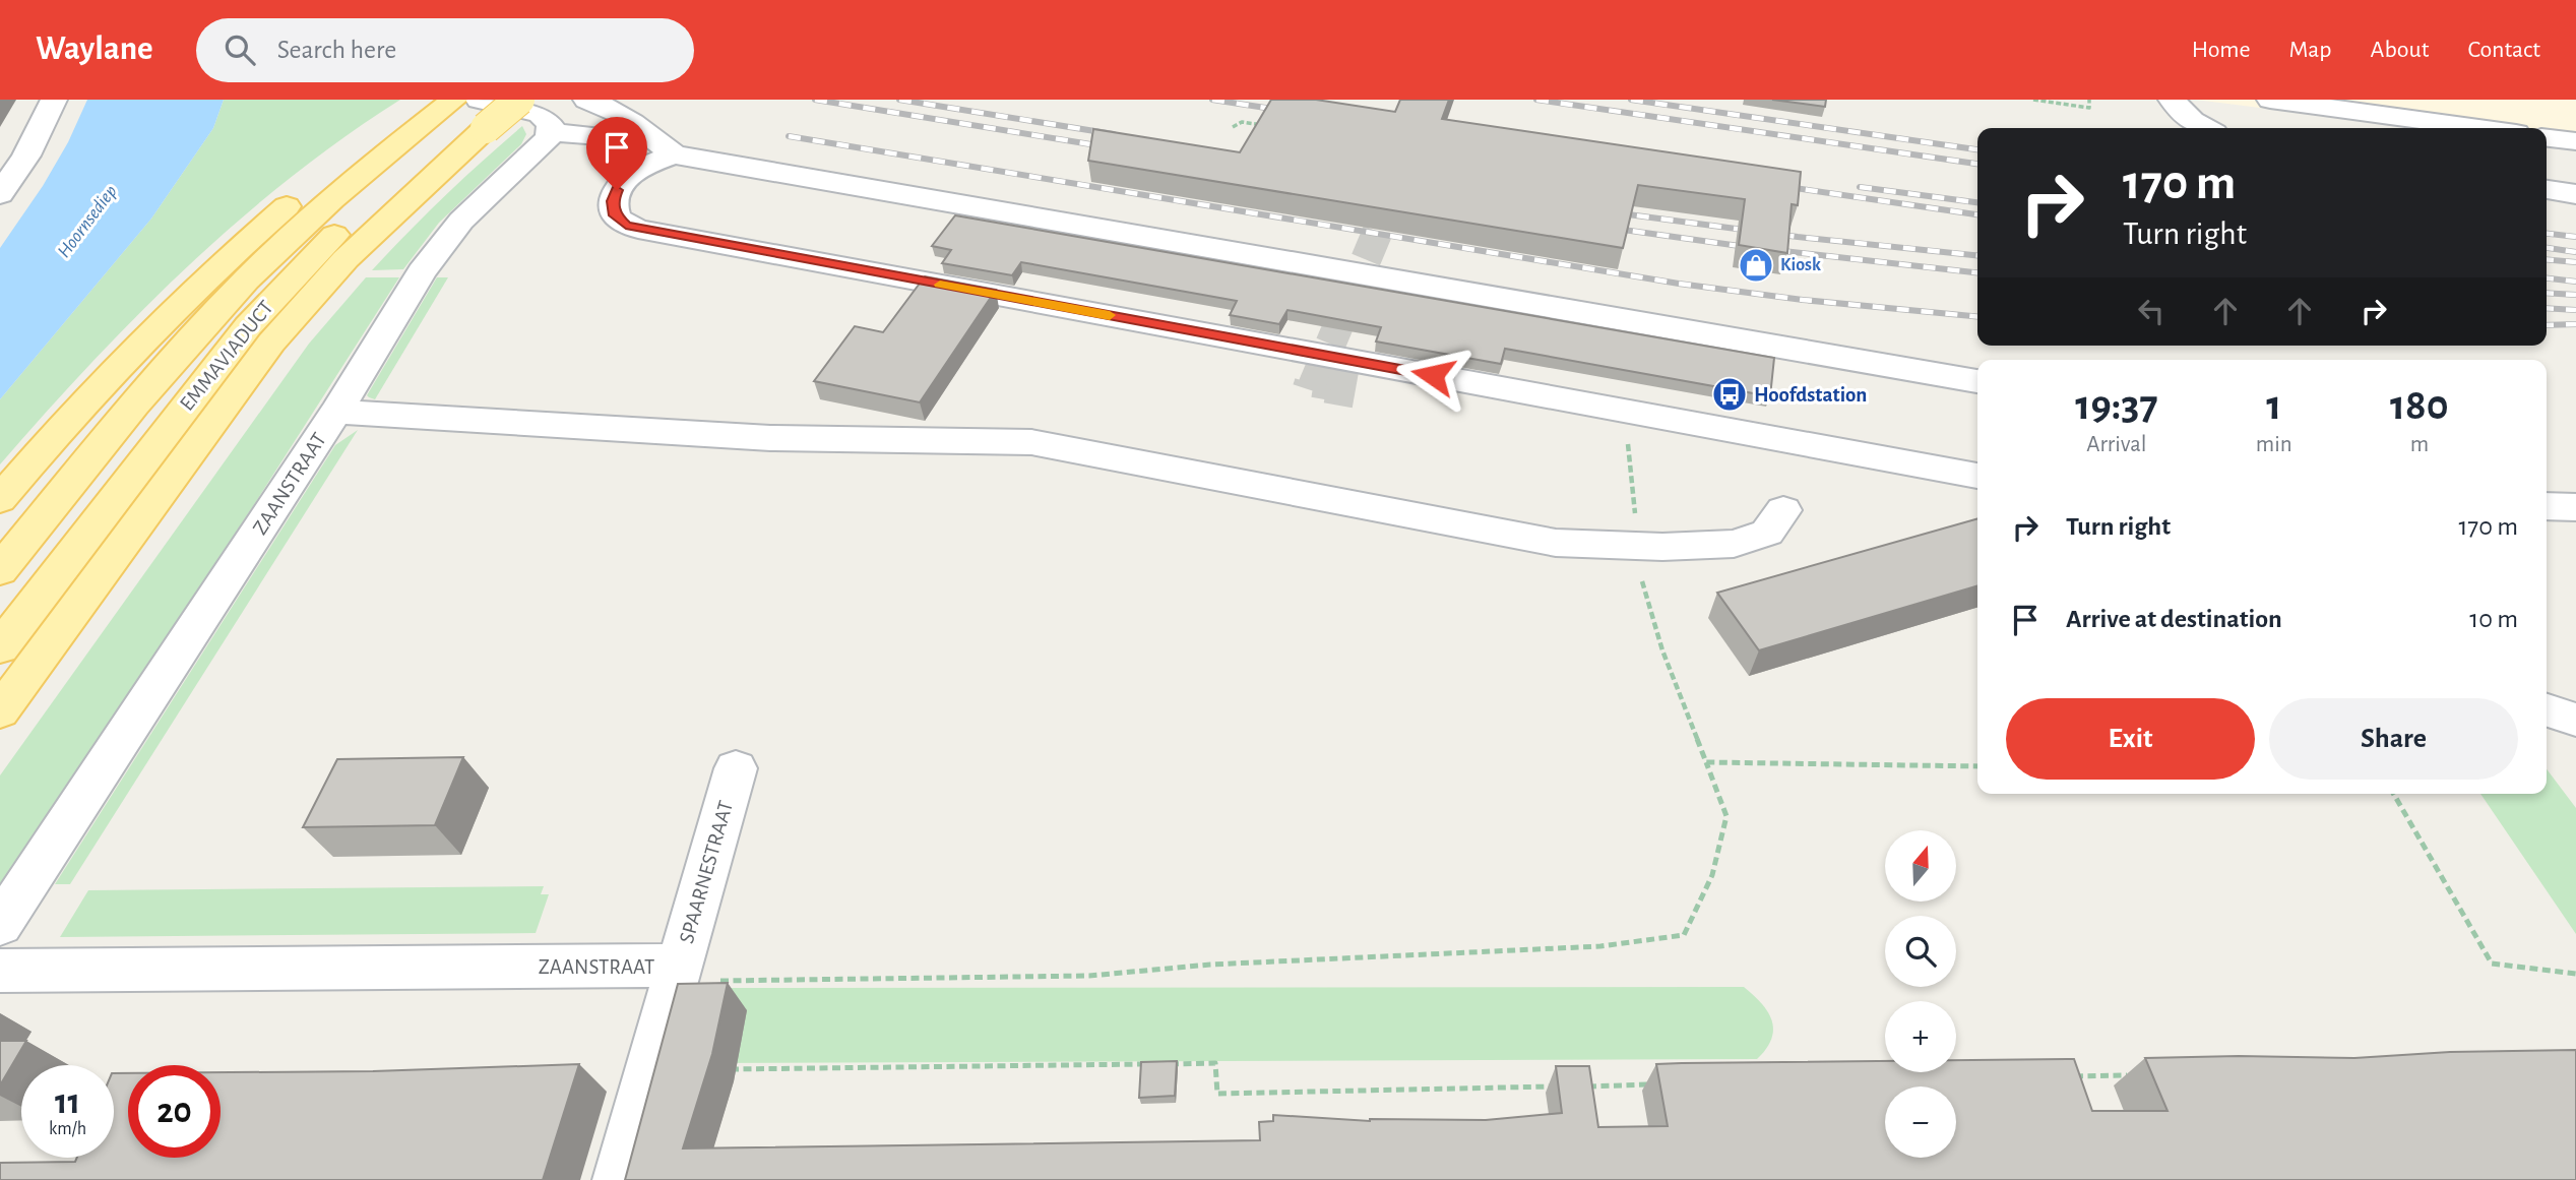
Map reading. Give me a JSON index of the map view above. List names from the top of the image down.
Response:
{
  "streets": {
    "main road": ["EMMAVIADUCT"],
    "street": ["ZAANSTRAAT", "SPAARNESTRAAT"]
  },
  "crossings": [
    ["ZAANSTRAAT", "SPAARNESTRAAT"]
  ],
  "water": ["Hoornsediep"],
  "places": {
    "shop": ["Kiosk"],
    "bus stop": ["Hoofdstation"]
  },
  "north": "top",
  "page": {
    "header": "Waylane",
    "search": "Search here",
    "nav": [
      "Home",
      "Map",
      "About",
      "Contact"
    ],
    "turn": ["170 m", "Turn right"],
    "eta": [
      "19:37",
      "Arrival",
      "1",
      "min",
      "180",
      "m"
    ],
    "list": [
      {
        "name": "Turn right",
        "value": "170 m"
      },
      {
        "name": "Arrive at destination",
        "value": "10 m"
      }
    ],
    "buttons": ["Exit", "Share"],
    "map_buttons": ["+", "−"],
    "speed": "11 km/h",
    "limit": "20"
  }
}
